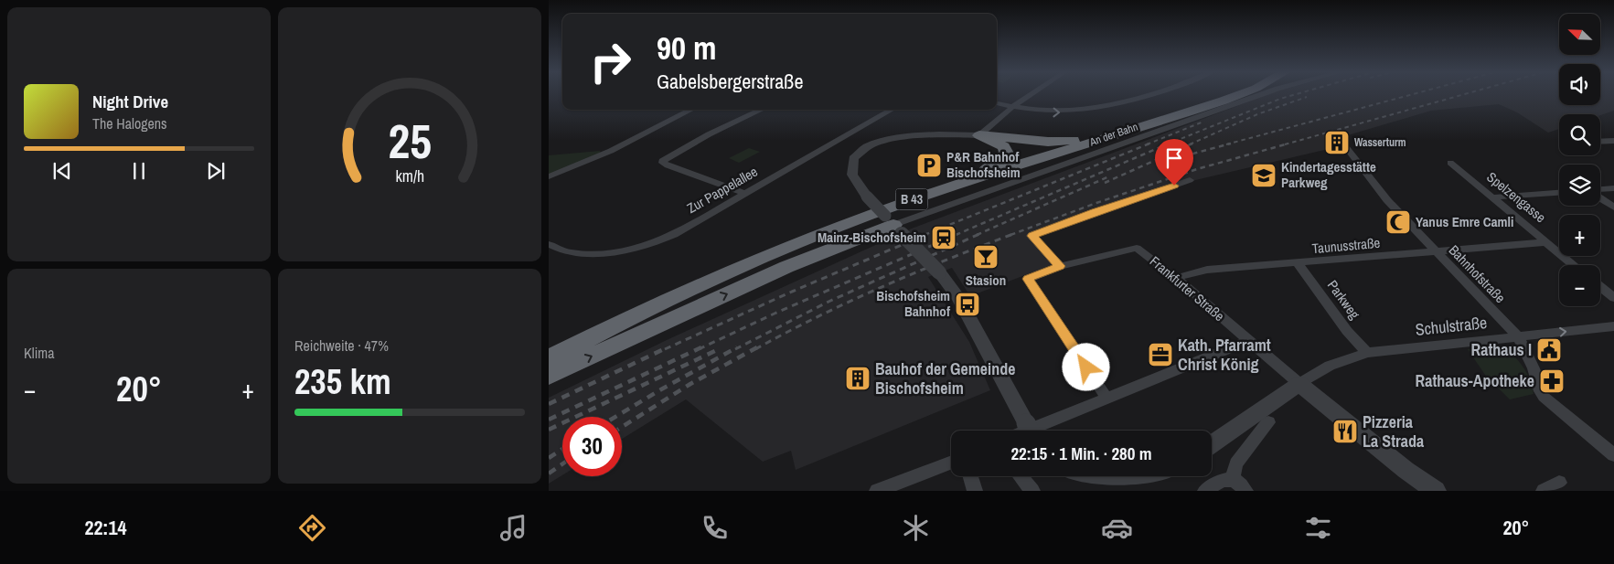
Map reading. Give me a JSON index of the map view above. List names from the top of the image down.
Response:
{
  "streets": {
    "highway": ["B 43"],
    "street": [
      "An der Bahn",
      "Zur Pappelallee",
      "Spelzengasse",
      "Taunusstraße",
      "Bahnhofstraße",
      "Frankfurter Straße",
      "Parkweg",
      "Schulstraße"
    ]
  },
  "crossings": [
    ["Spelzengasse", "Taunusstraße"],
    ["Taunusstraße", "Bahnhofstraße"],
    ["Taunusstraße", "Frankfurter Straße"],
    ["Taunusstraße", "Parkweg"],
    ["Bahnhofstraße", "Schulstraße"],
    ["Frankfurter Straße", "Schulstraße"],
    ["Parkweg", "Schulstraße"]
  ],
  "places": {
    "building": ["Wasserturm", "Bauhof der Gemeinde Bischofsheim"],
    "parking": ["P&R Bahnhof Bischofsheim"],
    "school or university": ["Kindertagesstätte Parkweg"],
    "mosque": ["Yanus Emre Camli"],
    "station": ["Mainz-Bischofsheim"],
    "bar": ["Stasion"],
    "bus stop": ["Bischofsheim Bahnhof"],
    "public building": ["Rathaus I"],
    "office": ["Kath. Pfarramt Christ König"],
    "pharmacy": ["Rathaus-Apotheke"],
    "restaurant": ["Pizzeria La Strada"]
  },
  "north": "top left",
  "page": {
    "map_buttons": ["+", "−"],
    "turn": ["90 m", "Gabelsbergerstraße"],
    "song": ["Night Drive", "The Halogens"],
    "tile": [
      "Klima",
      ["Reichweite · 47%", "235 km"]
    ],
    "heat": ["−", "20°", "+"],
    "limit": "30",
    "trip": "22:15 · 1 Min. · 280 m",
    "tabs": ["22:14", "20°"],
    "gauge": ["25", "km/h"]
  }
}
